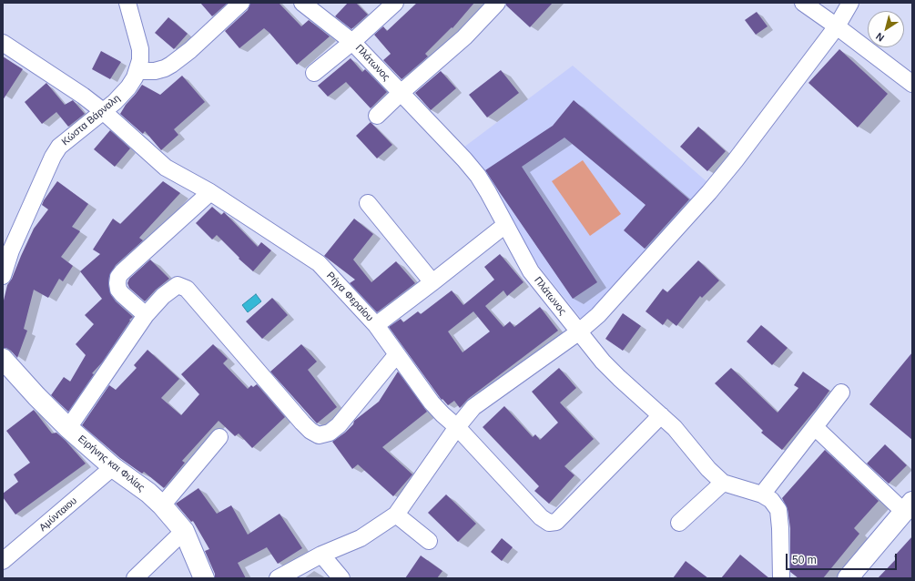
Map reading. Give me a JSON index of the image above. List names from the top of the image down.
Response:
{
  "streets": {
    "street": [
      "Πλάτωνος",
      "Κώστα Βάρναλη",
      "Ρήγα Φεραίου",
      "Ειρήνης και Φιλίας",
      "Αμύνταιου"
    ]
  },
  "crossings": [
    ["Πλάτωνος", "Ρήγα Φεραίου"],
    ["Κώστα Βάρναλη", "Ρήγα Φεραίου"],
    ["Ειρήνης και Φιλίας", "Αμύνταιου"]
  ],
  "scale_bar": "50 m",
  "north": "bottom left"
}
